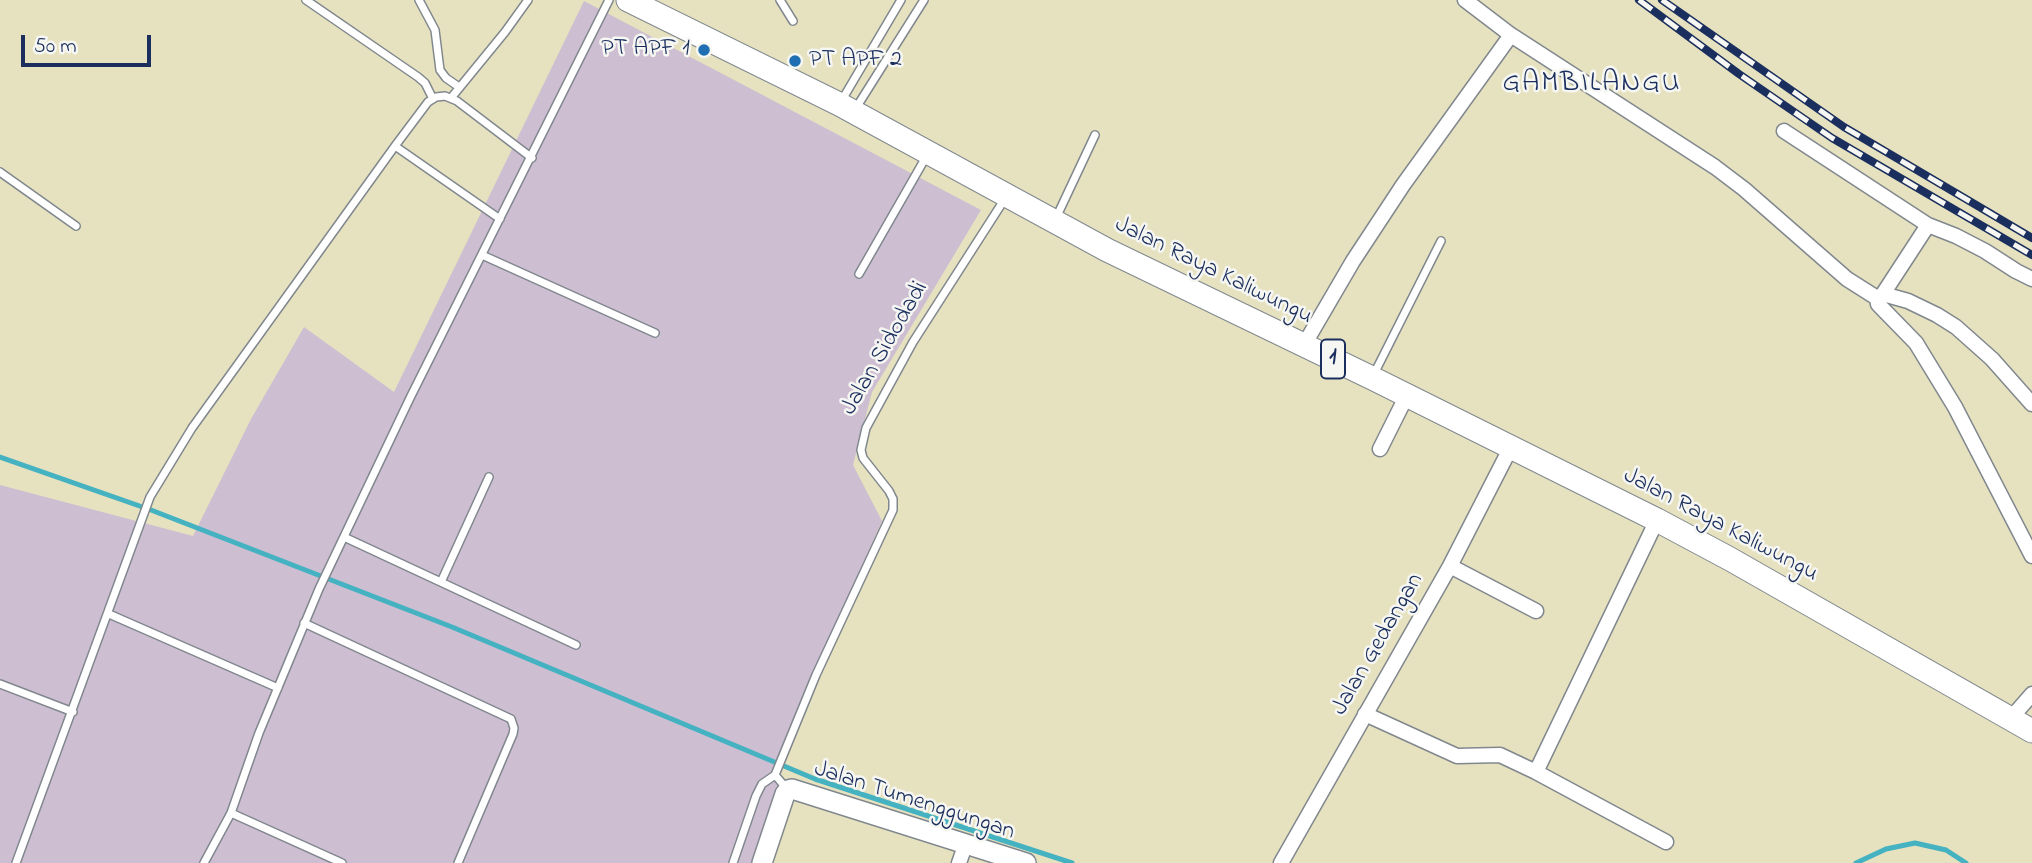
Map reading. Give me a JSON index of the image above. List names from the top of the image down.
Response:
{
  "streets": {
    "main road": ["Jalan Raya Kaliwungu", "1"],
    "street": ["Jalan Gedangan", "Jalan Tumenggungan"],
    "lane": ["Jalan Sidodadi"]
  },
  "crossings": [
    ["Jalan Raya Kaliwungu", "Jalan Sidodadi"],
    ["Jalan Raya Kaliwungu", "Jalan Gedangan"],
    ["Jalan Sidodadi", "Jalan Tumenggungan"]
  ],
  "districts": ["GAMBILANGU"],
  "places": ["PT APF 1", "PT APF 2"],
  "scale_bar": "50 m"
}
